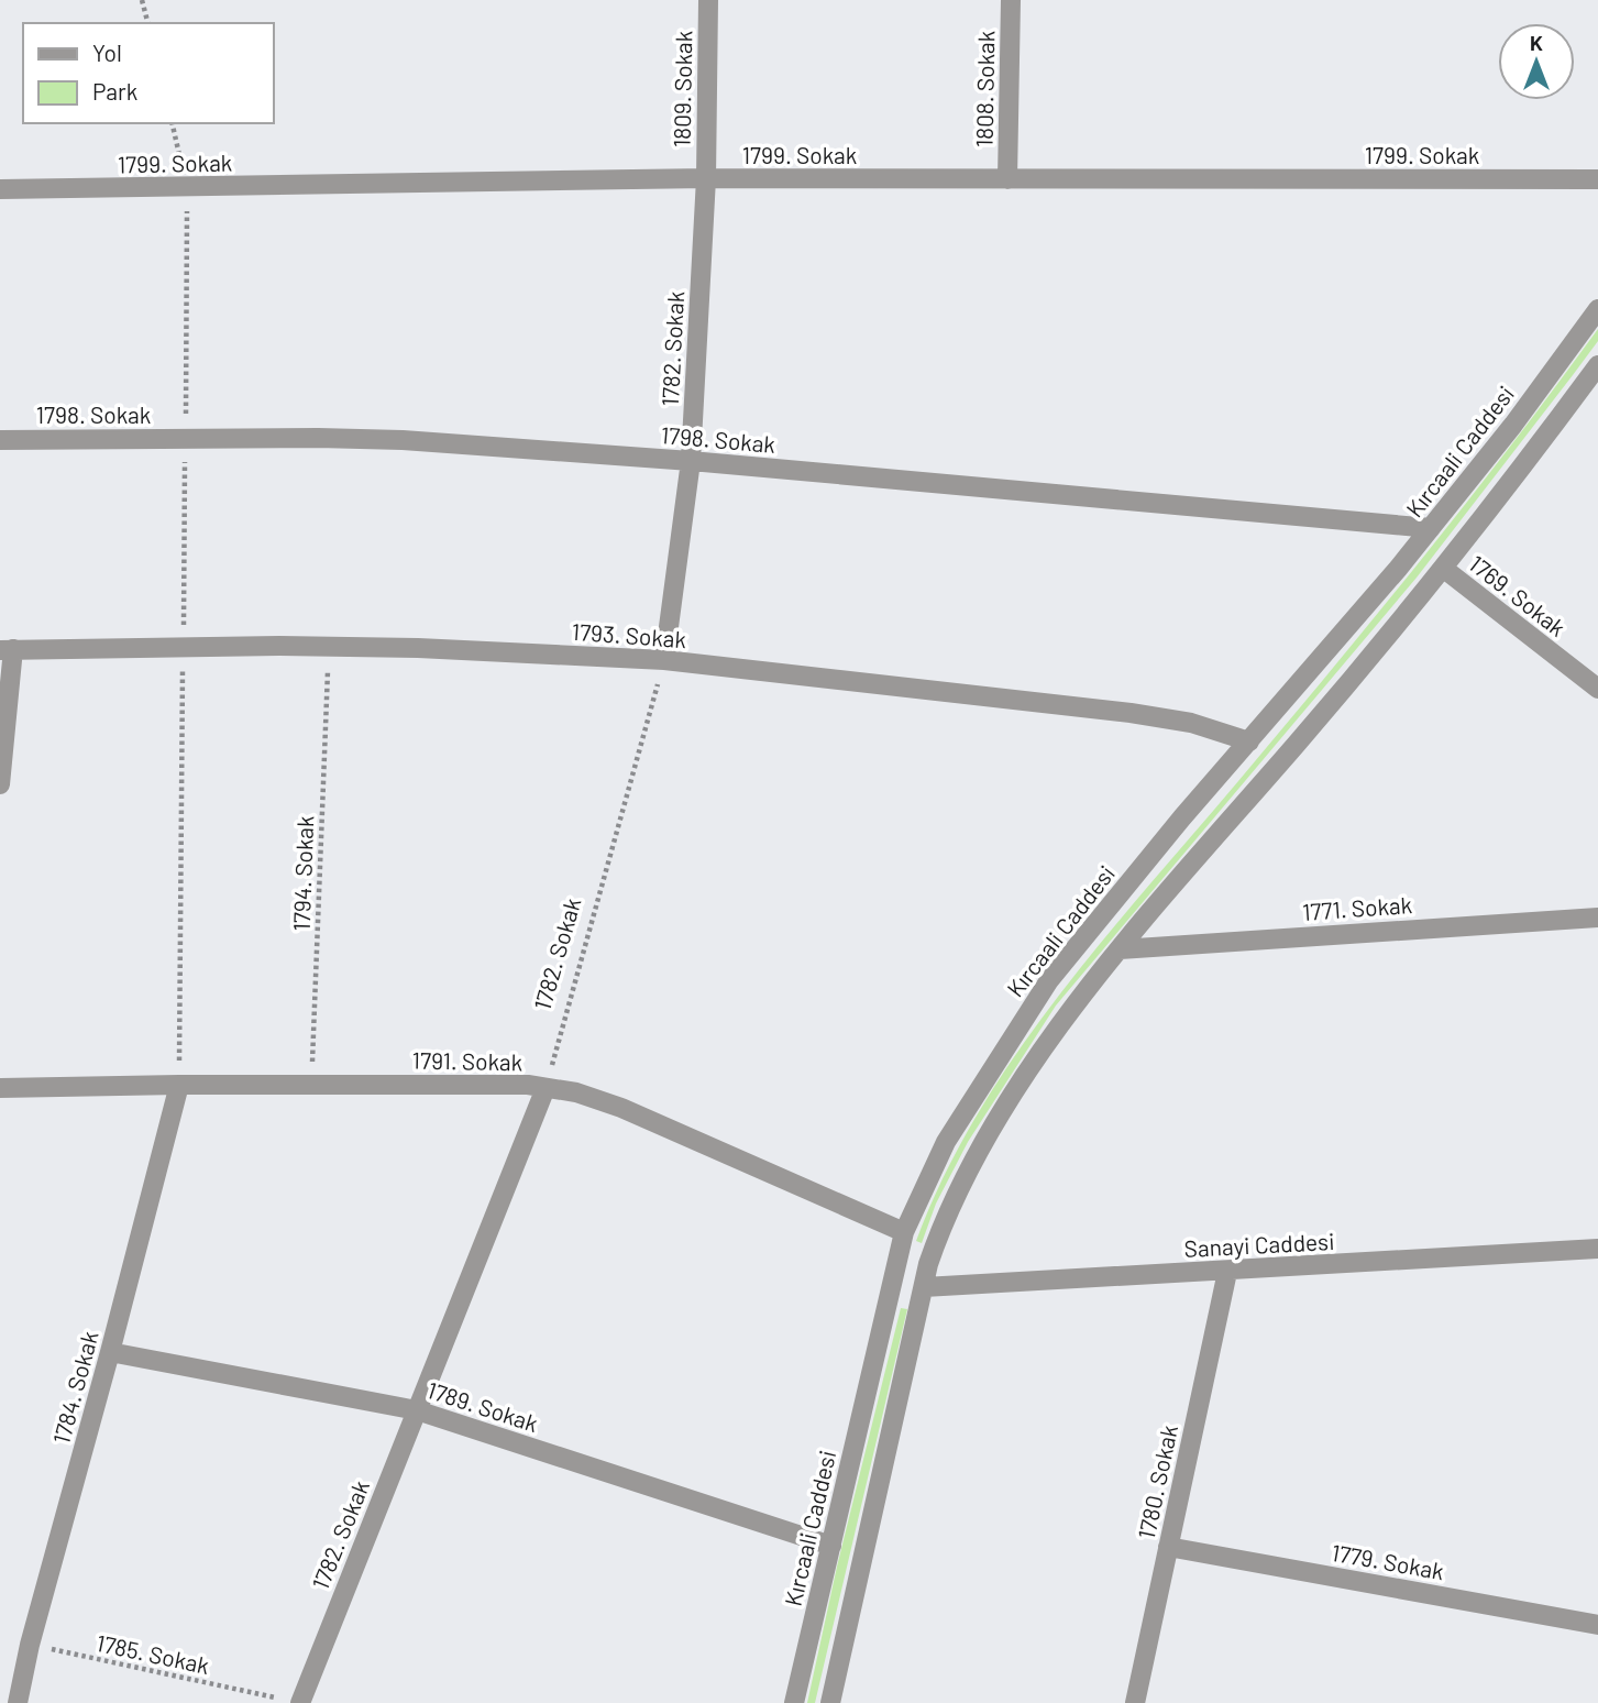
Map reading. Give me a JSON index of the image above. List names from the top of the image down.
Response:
{
  "streets": {
    "street": [
      "1809. Sokak",
      "1808. Sokak",
      "1799. Sokak",
      "1782. Sokak",
      "1798. Sokak",
      "Kırcaali Caddesi",
      "1769. Sokak",
      "1793. Sokak",
      "1771. Sokak",
      "1791. Sokak",
      "Sanayi Caddesi",
      "1784. Sokak",
      "1789. Sokak",
      "1780. Sokak",
      "1779. Sokak"
    ],
    "path": ["1794. Sokak", "1785. Sokak"]
  },
  "crossings": [
    ["1809. Sokak", "1799. Sokak"],
    ["1809. Sokak", "1782. Sokak"],
    ["1808. Sokak", "1799. Sokak"],
    ["1799. Sokak", "1782. Sokak"],
    ["1782. Sokak", "1798. Sokak"],
    ["1782. Sokak", "1793. Sokak"],
    ["1782. Sokak", "1791. Sokak"],
    ["1782. Sokak", "1789. Sokak"],
    ["1782. Sokak", "1785. Sokak"],
    ["1798. Sokak", "Kırcaali Caddesi"],
    ["Kırcaali Caddesi", "1793. Sokak"],
    ["Kırcaali Caddesi", "1791. Sokak"],
    ["Kırcaali Caddesi", "1789. Sokak"],
    ["1794. Sokak", "1791. Sokak"],
    ["1791. Sokak", "1784. Sokak"],
    ["Sanayi Caddesi", "1780. Sokak"],
    ["1784. Sokak", "1789. Sokak"],
    ["1784. Sokak", "1785. Sokak"],
    ["1780. Sokak", "1779. Sokak"]
  ],
  "legend": ["Yol", "Park"],
  "north": "top"
}
